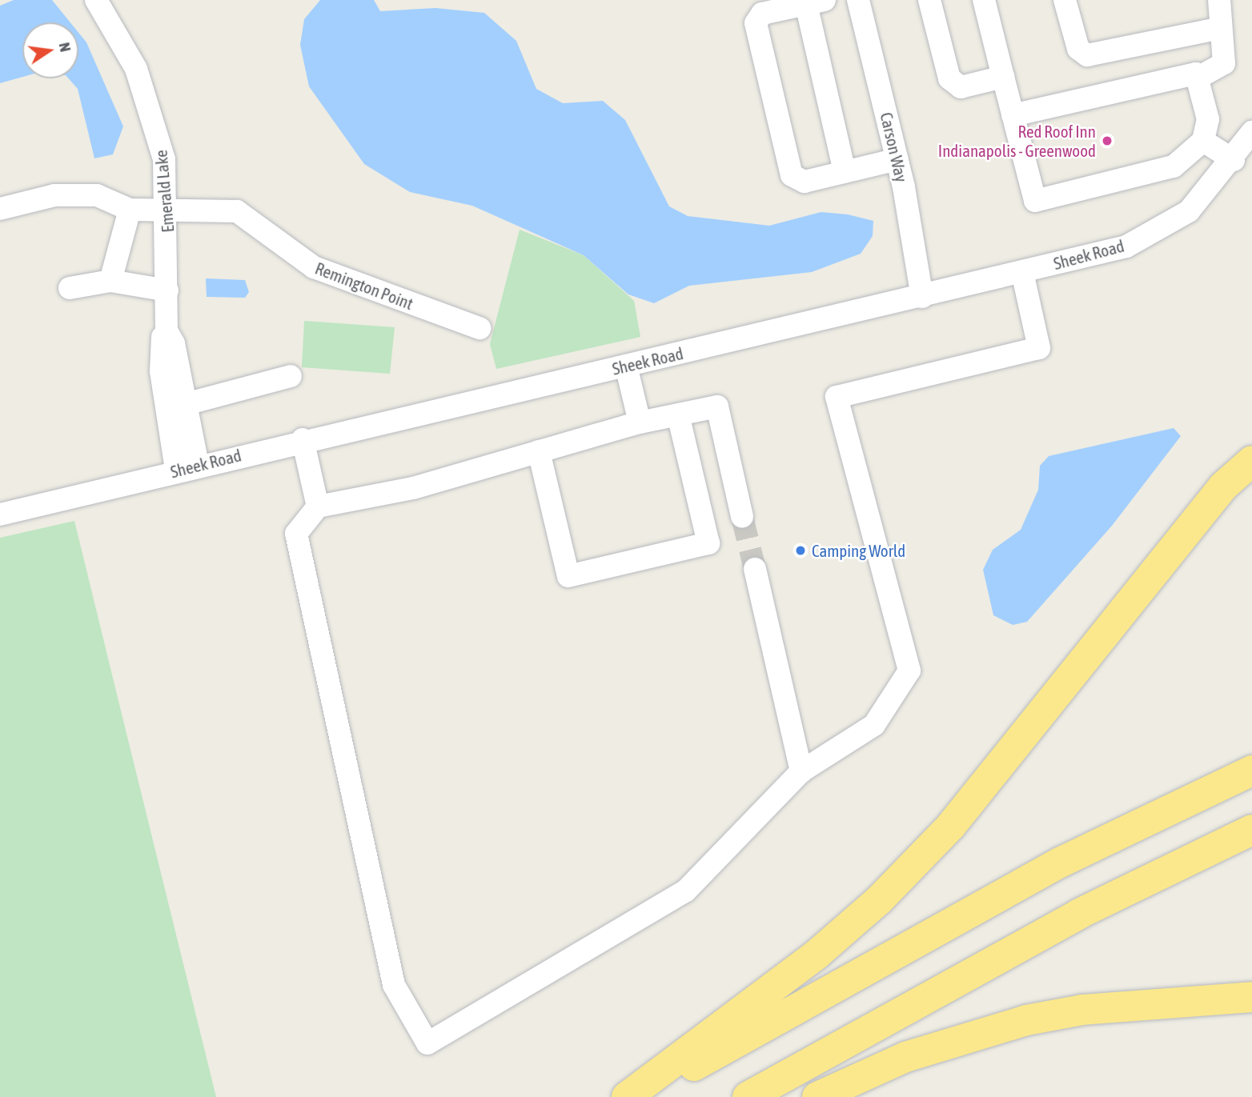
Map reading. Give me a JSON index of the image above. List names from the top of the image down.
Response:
{
  "streets": {
    "street": [
      "Carson Way",
      "Emerald Lake",
      "Sheek Road",
      "Remington Point"
    ]
  },
  "crossings": [
    ["Carson Way", "Sheek Road"],
    ["Emerald Lake", "Sheek Road"],
    ["Emerald Lake", "Remington Point"]
  ],
  "places": ["Red Roof Inn Indianapolis - Greenwood", "Camping World"],
  "north": "right"
}
